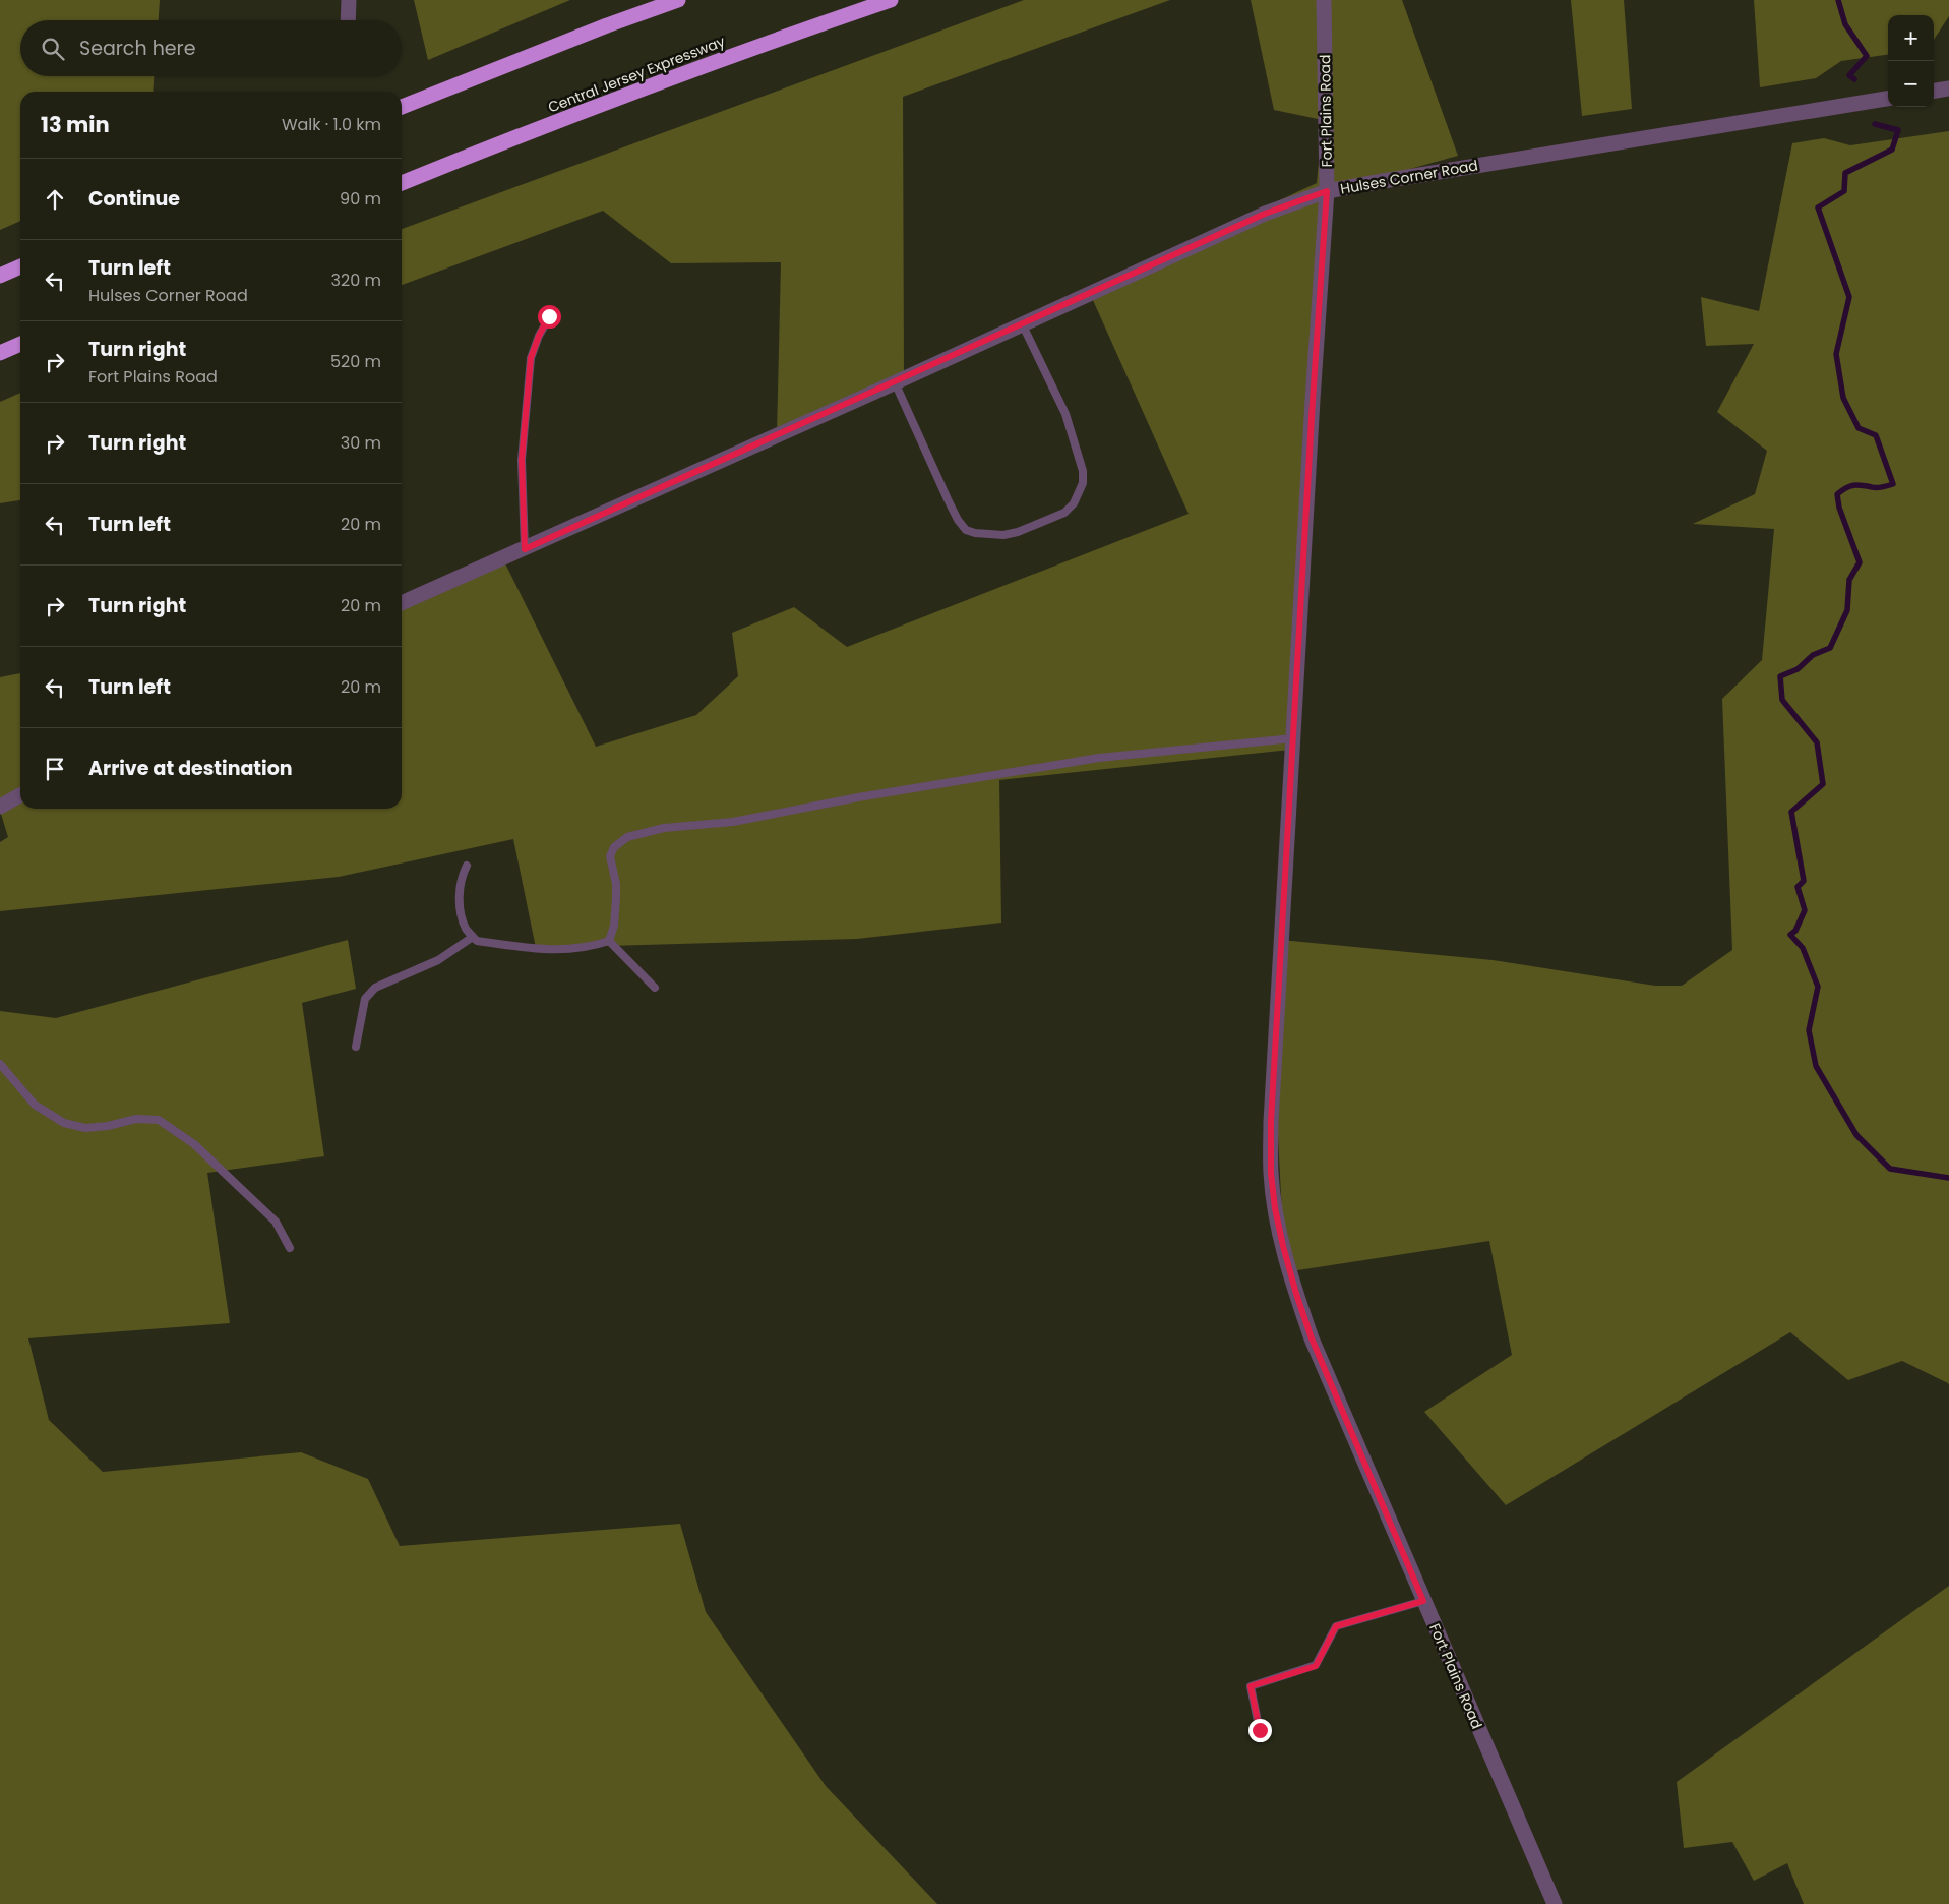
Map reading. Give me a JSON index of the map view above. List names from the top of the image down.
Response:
{
  "streets": {
    "highway": ["Central Jersey Expressway"],
    "street": ["Fort Plains Road", "Hulses Corner Road"]
  },
  "crossings": [
    ["Fort Plains Road", "Hulses Corner Road"]
  ],
  "page": {
    "map_buttons": ["+", "−"],
    "search": "Search here",
    "heading": ["13 min", "Walk · 1.0 km"],
    "list": [
      ["Continue", "90 m"],
      ["Turn left", "Hulses Corner Road", "320 m"],
      ["Turn right", "Fort Plains Road", "520 m"],
      ["Turn right", "30 m"],
      ["Turn left", "20 m"],
      ["Turn right", "20 m"],
      ["Turn left", "20 m"],
      "Arrive at destination"
    ]
  }
}
